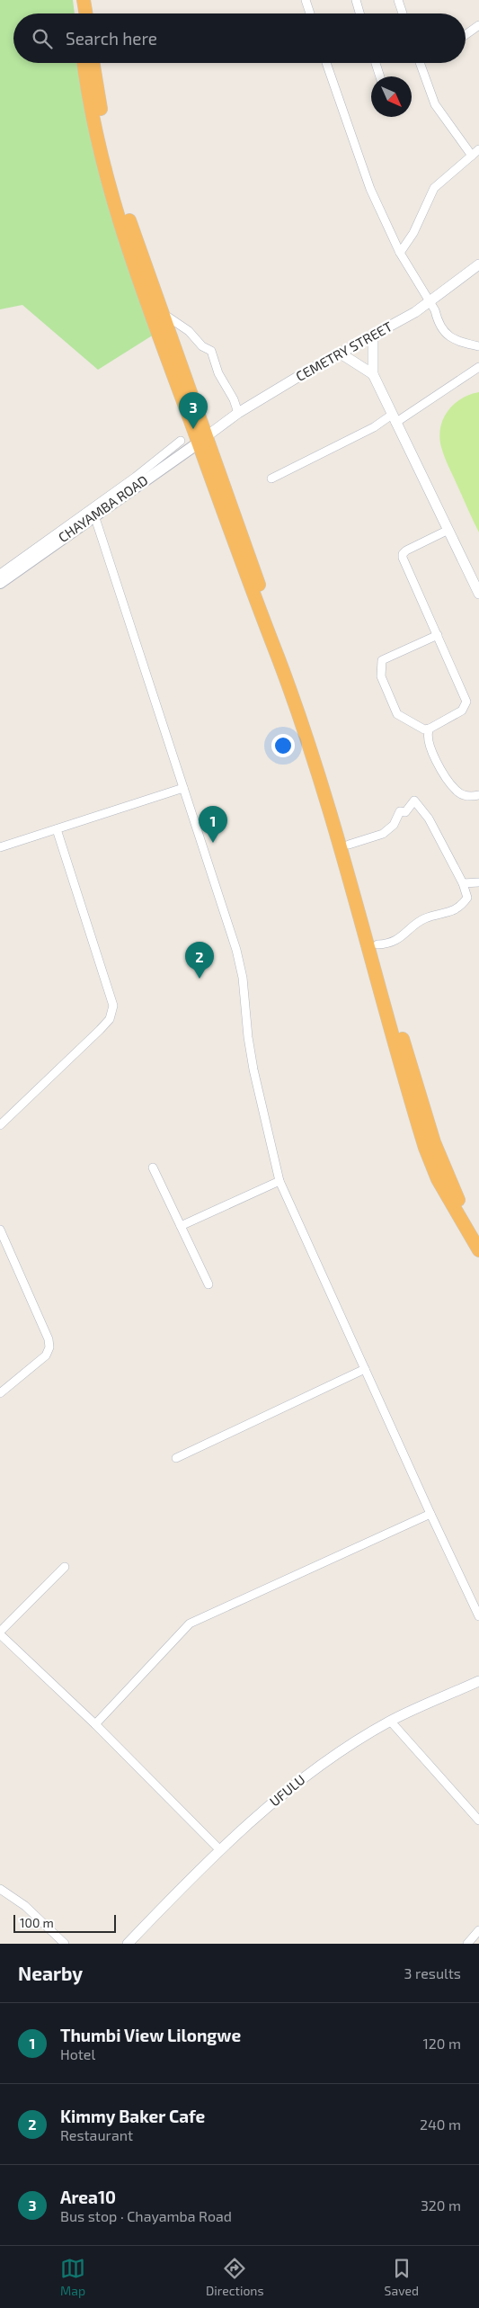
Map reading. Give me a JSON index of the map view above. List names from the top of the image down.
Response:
{
  "streets": {
    "main road": ["CHAYAMBA ROAD"],
    "street": ["CEMETRY STREET", "UFULU"]
  },
  "crossings": [
    ["CEMETRY STREET", "CHAYAMBA ROAD"]
  ],
  "scale_bar": "100 m",
  "north": "bottom right",
  "page": {
    "search": "Search here",
    "pins": ["3", "1", "2"],
    "scale": "100 m",
    "heading": ["Nearby", "3 results"],
    "list": [
      {
        "mark": "1",
        "name": "Thumbi View Lilongwe",
        "note": "Hotel",
        "value": "120 m"
      },
      {
        "mark": "2",
        "name": "Kimmy Baker Cafe",
        "note": "Restaurant",
        "value": "240 m"
      },
      {
        "mark": "3",
        "name": "Area10",
        "note": "Bus stop · Chayamba Road",
        "value": "320 m"
      }
    ],
    "nav": ["Map", "Directions", "Saved"]
  }
}
